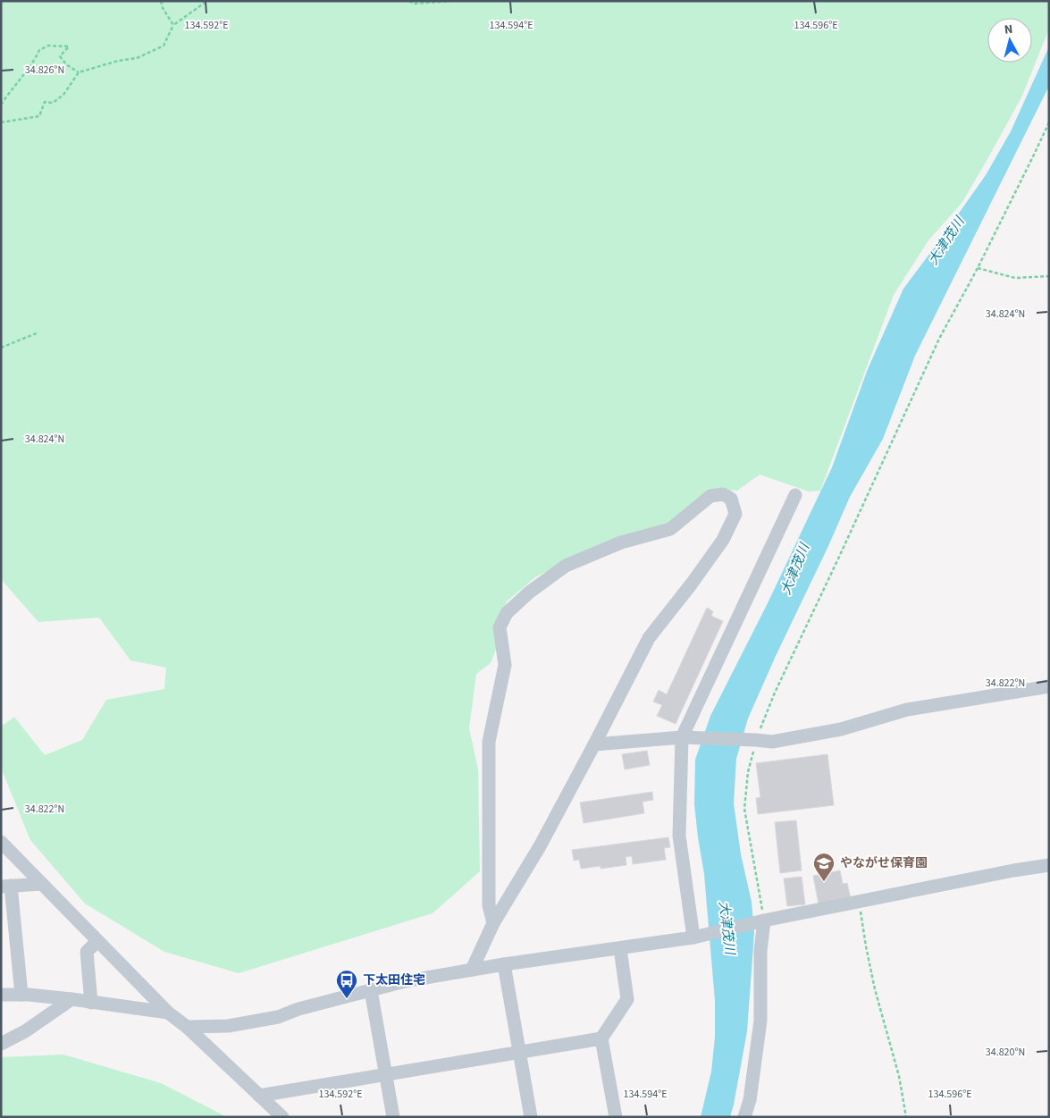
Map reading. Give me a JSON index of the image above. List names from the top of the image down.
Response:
{
  "water": ["大津茂川"],
  "places": {
    "school or university": ["やながせ保育園"],
    "bus stop": ["下太田住宅"]
  },
  "north": "top",
  "coordinates": [
    "134.592°E",
    "134.594°E",
    "134.596°E",
    "34.826°N",
    "34.824°N",
    "34.822°N",
    "34.820°N"
  ]
}
